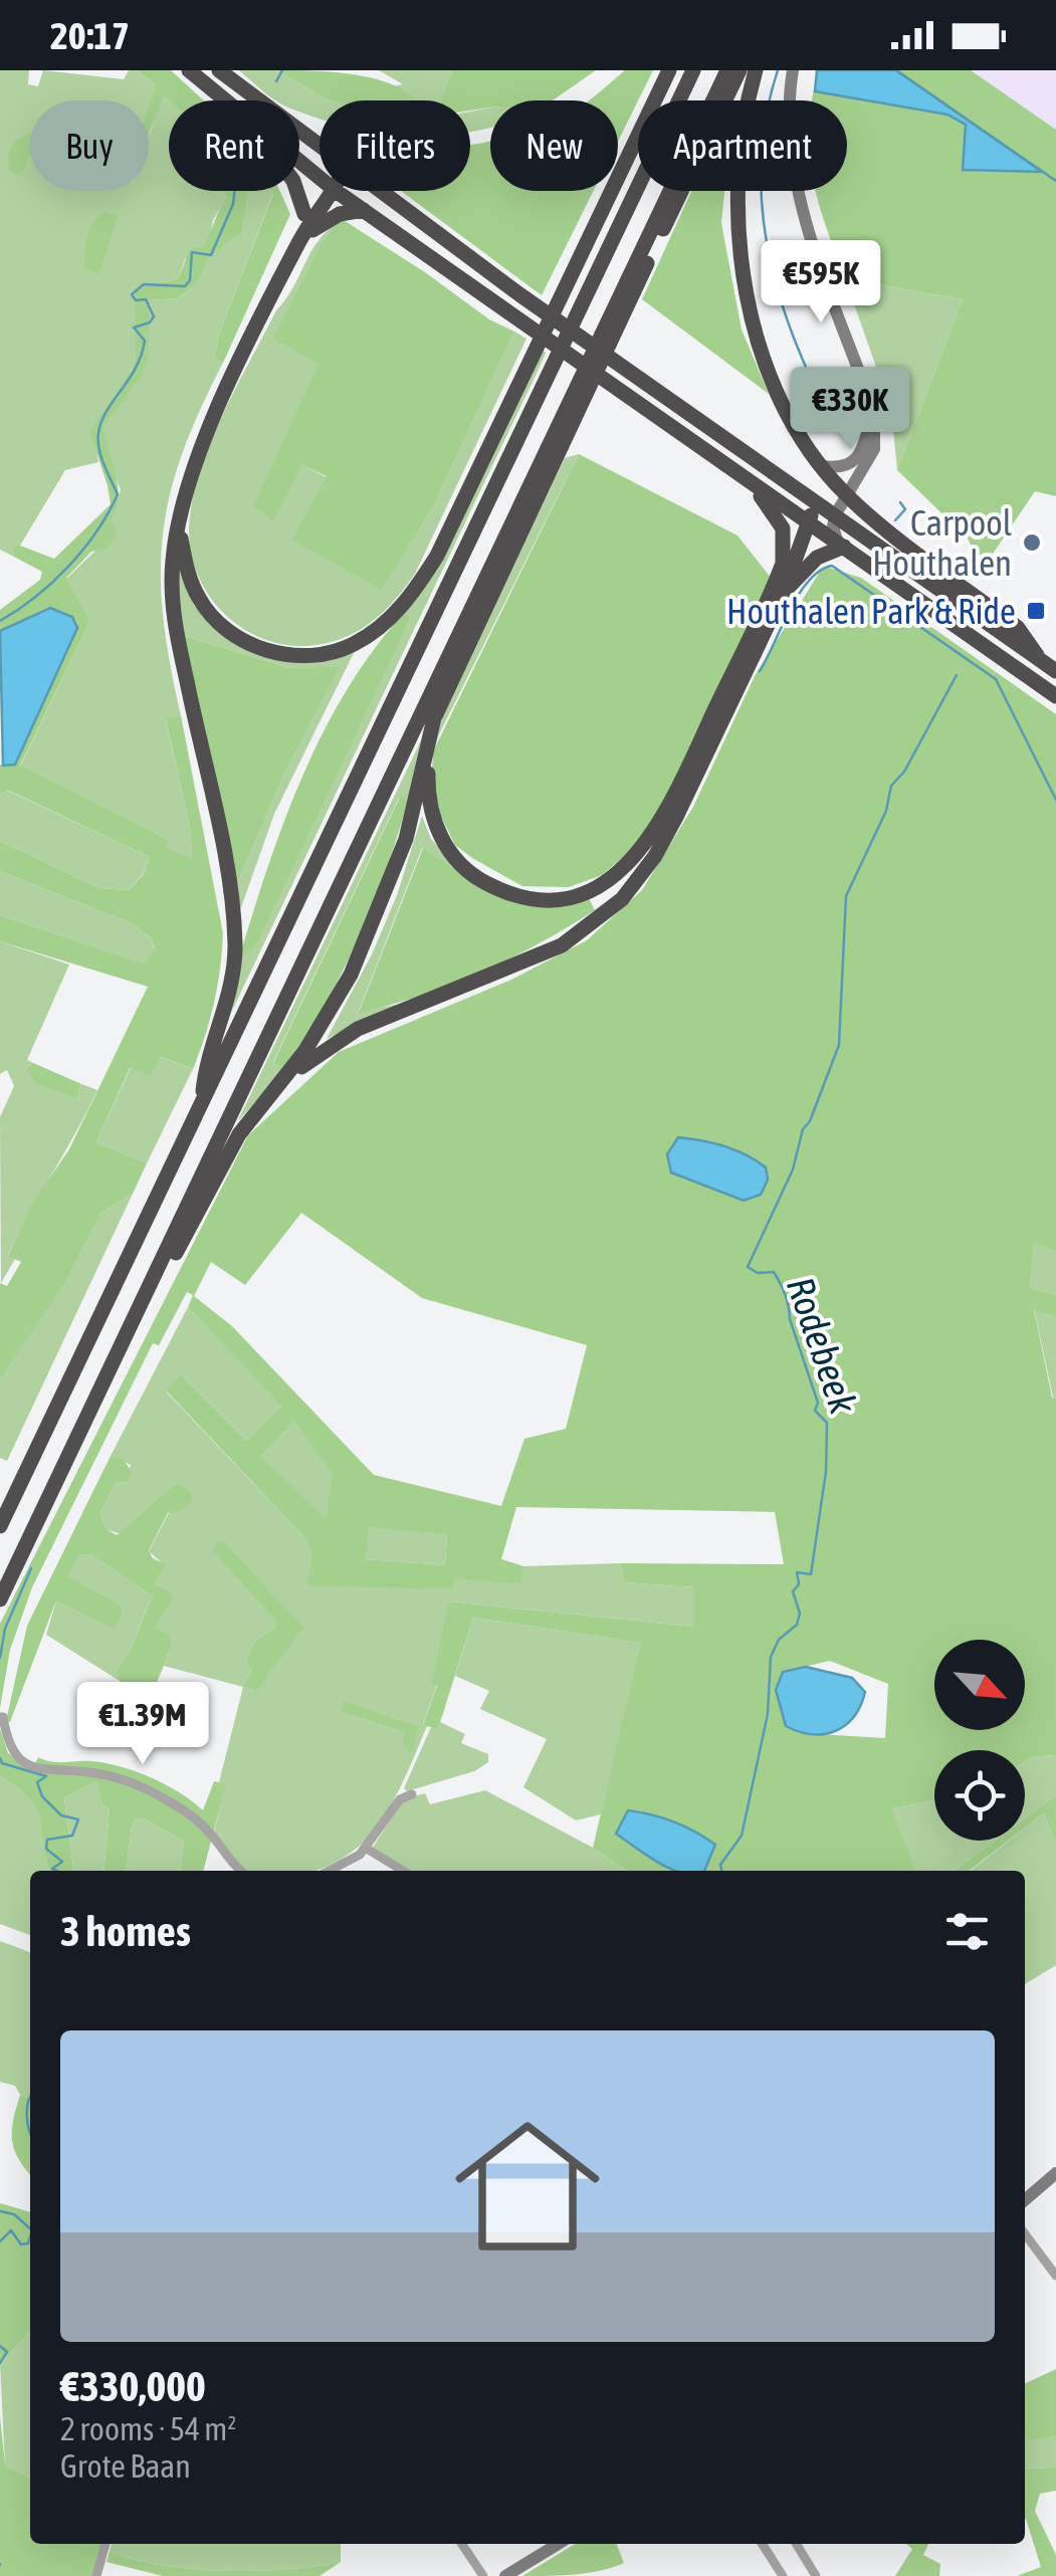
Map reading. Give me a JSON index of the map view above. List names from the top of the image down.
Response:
{
  "water": ["Rodebeek"],
  "places": {
    "other": ["Carpool Houthalen"],
    "transit": ["Houthalen Park & Ride"]
  },
  "north": "bottom right",
  "page": {
    "status": "20:17",
    "chip": [
      "Buy",
      "Rent",
      "Filters",
      "New",
      "Apartment"
    ],
    "price": ["€595K", "€330K", "€1.39M"],
    "heading": "3 homes",
    "list": [
      {
        "name": "€330,000",
        "note": "2 rooms · 54 m² · Grote Baan"
      }
    ]
  }
}
